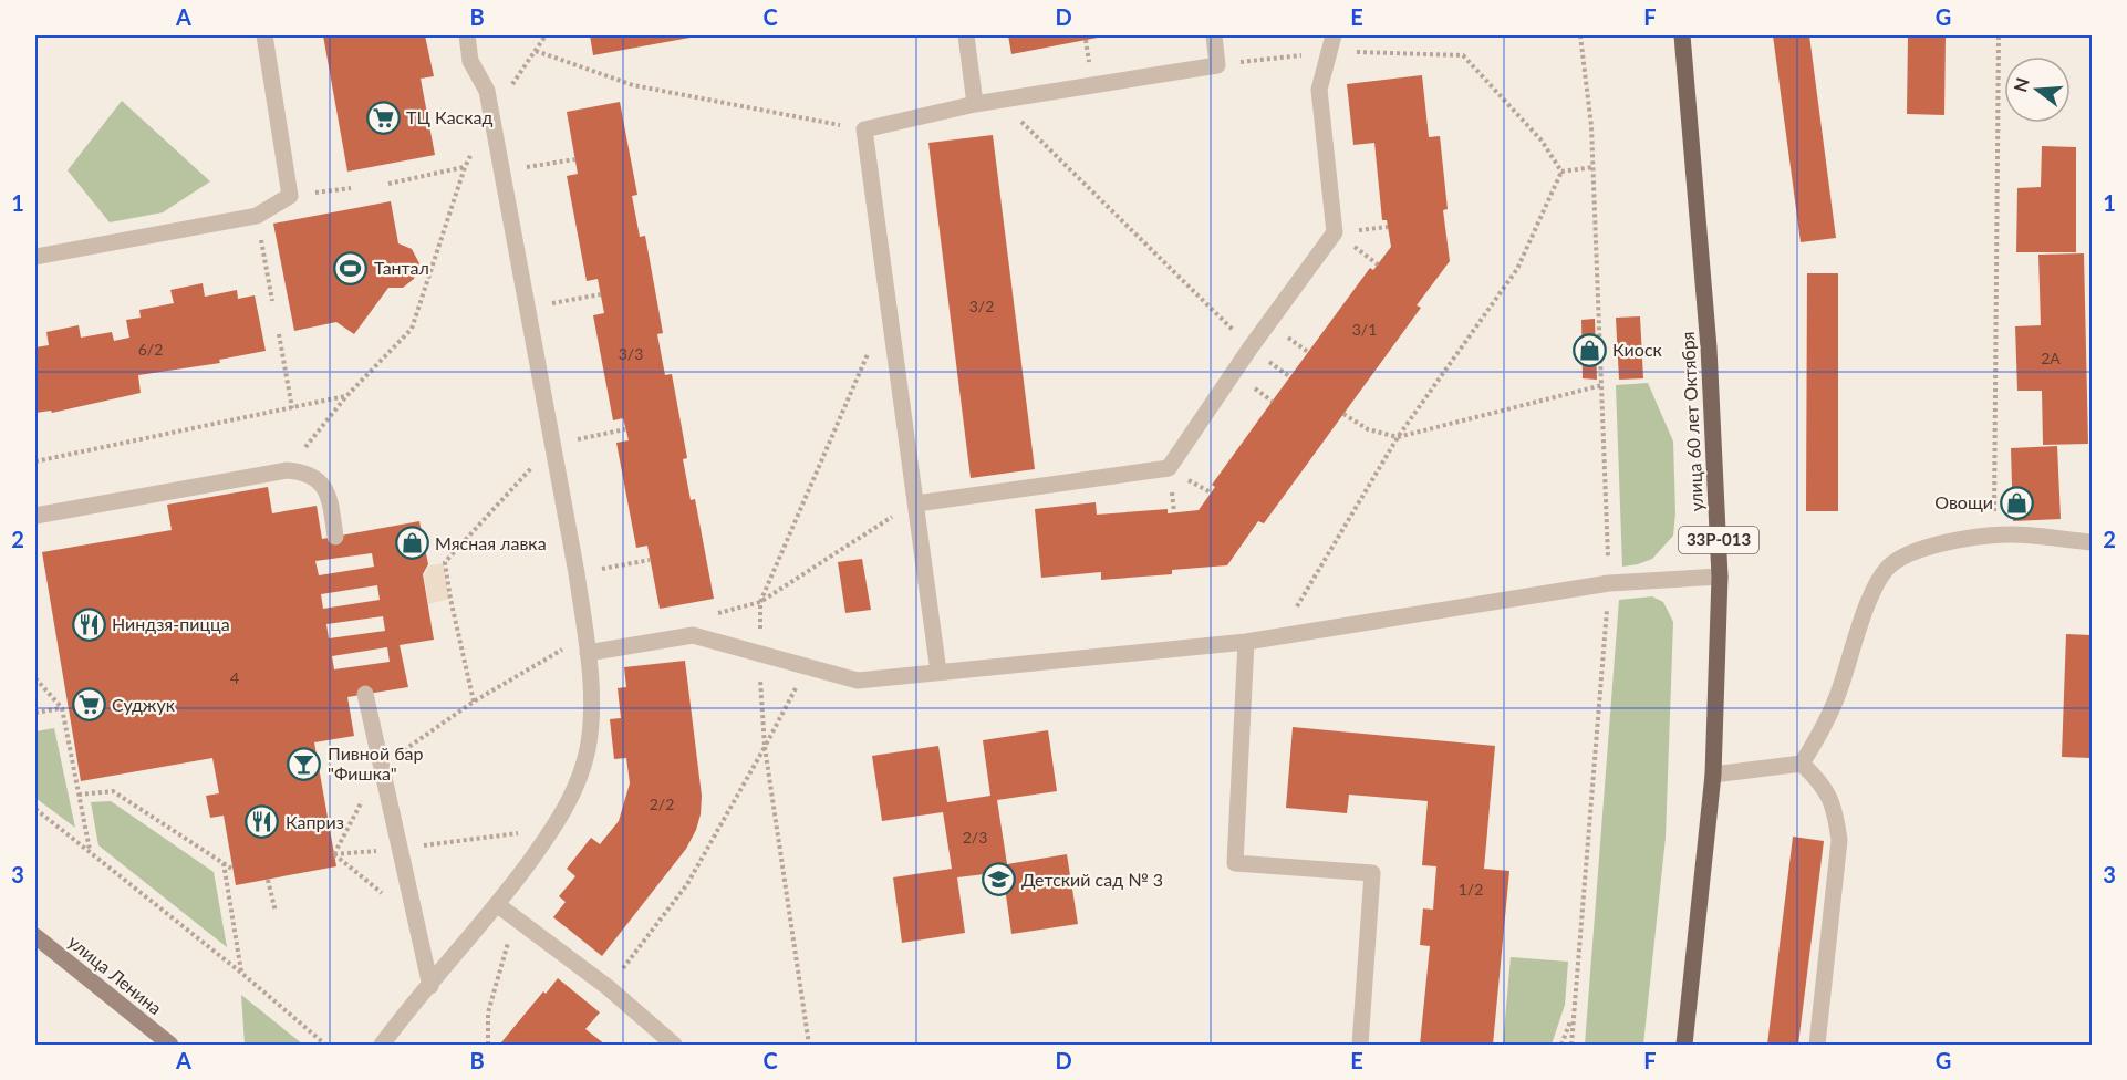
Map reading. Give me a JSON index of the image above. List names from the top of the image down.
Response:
{
  "streets": {
    "main road": ["улица 60 лет Октября", "33Р-013", "улица Ленина"]
  },
  "places": {
    "supermarket": ["ТЦ Каскад", "Суджук"],
    "sports": ["Тантал"],
    "shop": ["Киоск", "Овощи", "Мясная лавка"],
    "restaurant": ["Ниндзя-пицца", "Каприз"],
    "bar": ["Пивной бар \"Фишка\""],
    "school or university": ["Детский сад № 3"]
  },
  "house_numbers": [
    "3/2",
    "3/1",
    "6/2",
    "3/3",
    "2А",
    "4",
    "2/2",
    "2/3",
    "1/2"
  ],
  "north": "left",
  "grid": {
    "columns": [
      "A",
      "B",
      "C",
      "D",
      "E",
      "F",
      "G"
    ],
    "rows": ["1", "2", "3"]
  }
}
